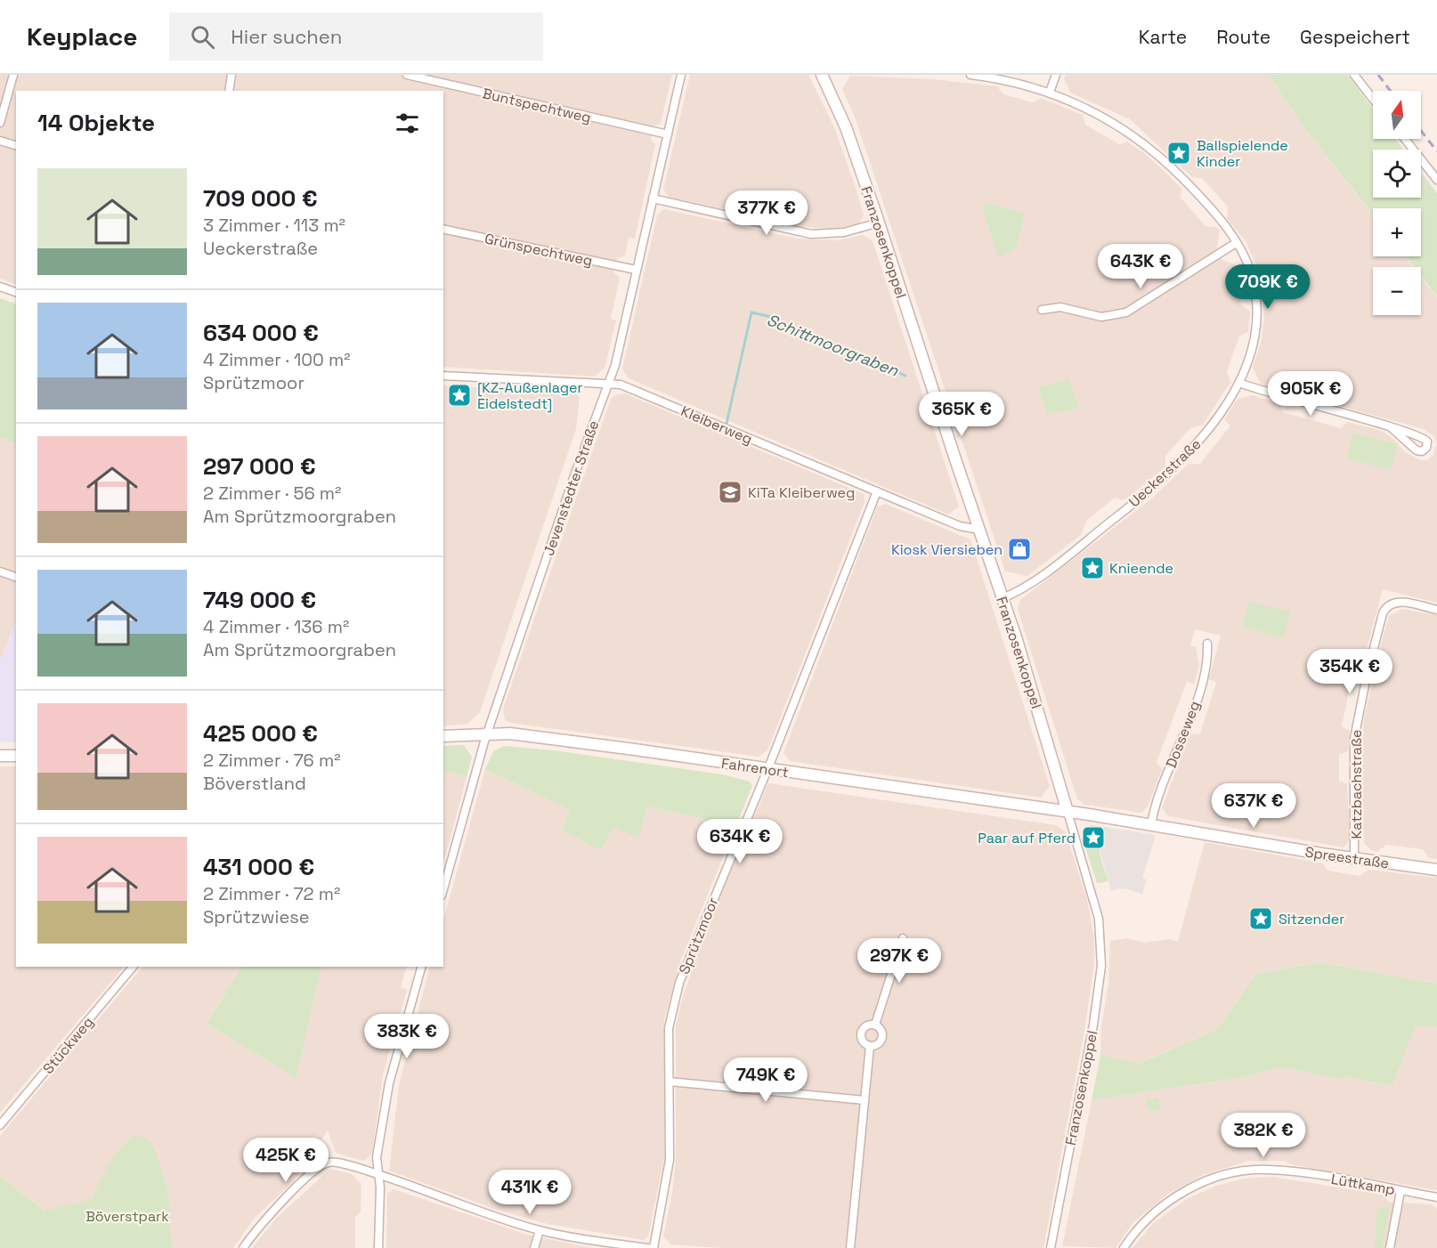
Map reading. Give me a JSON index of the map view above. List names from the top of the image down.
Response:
{
  "streets": {
    "street": [
      "Buntspechtweg",
      "Franzosenkoppel",
      "Grünspechtweg",
      "Kleiberweg",
      "Ueckerstraße",
      "Jevenstedter Straße",
      "Dosseweg",
      "Fahrenort",
      "Katzbachstraße",
      "Spreestraße",
      "Sprützmoor",
      "Stückweg",
      "Lüttkamp"
    ]
  },
  "crossings": [
    ["Buntspechtweg", "Jevenstedter Straße"],
    ["Franzosenkoppel", "Kleiberweg"],
    ["Franzosenkoppel", "Ueckerstraße"],
    ["Franzosenkoppel", "Fahrenort"],
    ["Franzosenkoppel", "Spreestraße"],
    ["Grünspechtweg", "Jevenstedter Straße"],
    ["Kleiberweg", "Jevenstedter Straße"],
    ["Kleiberweg", "Sprützmoor"],
    ["Jevenstedter Straße", "Fahrenort"],
    ["Dosseweg", "Spreestraße"],
    ["Fahrenort", "Spreestraße"],
    ["Fahrenort", "Sprützmoor"],
    ["Katzbachstraße", "Spreestraße"]
  ],
  "water": ["Schittmoorgraben"],
  "parks": ["Böverstpark"],
  "places": {
    "place": [
      "Ballspielende Kinder",
      "[KZ-Außenlager Eidelstedt]",
      "Knieende",
      "Paar auf Pferd",
      "Sitzender"
    ],
    "school or university": ["KiTa Kleiberweg"],
    "shop": ["Kiosk Viersieben"]
  },
  "north": "top",
  "page": {
    "header": "Keyplace",
    "search": "Hier suchen",
    "nav": ["Karte", "Route", "Gespeichert"],
    "map_buttons": ["+", "−"],
    "heading": "14 Objekte",
    "list": [
      {
        "name": "709 000 €",
        "note": "3 Zimmer · 113 m² · Ueckerstraße"
      },
      {
        "name": "634 000 €",
        "note": "4 Zimmer · 100 m² · Sprützmoor"
      },
      {
        "name": "297 000 €",
        "note": "2 Zimmer · 56 m² · Am Sprützmoorgraben"
      },
      {
        "name": "749 000 €",
        "note": "4 Zimmer · 136 m² · Am Sprützmoorgraben"
      },
      {
        "name": "425 000 €",
        "note": "2 Zimmer · 76 m² · Böverstland"
      },
      {
        "name": "431 000 €",
        "note": "2 Zimmer · 72 m² · Sprützwiese"
      }
    ],
    "price": [
      "377K €",
      "643K €",
      "709K €",
      "905K €",
      "365K €",
      "354K €",
      "637K €",
      "634K €",
      "297K €",
      "383K €",
      "749K €",
      "382K €",
      "425K €",
      "431K €"
    ]
  }
}
